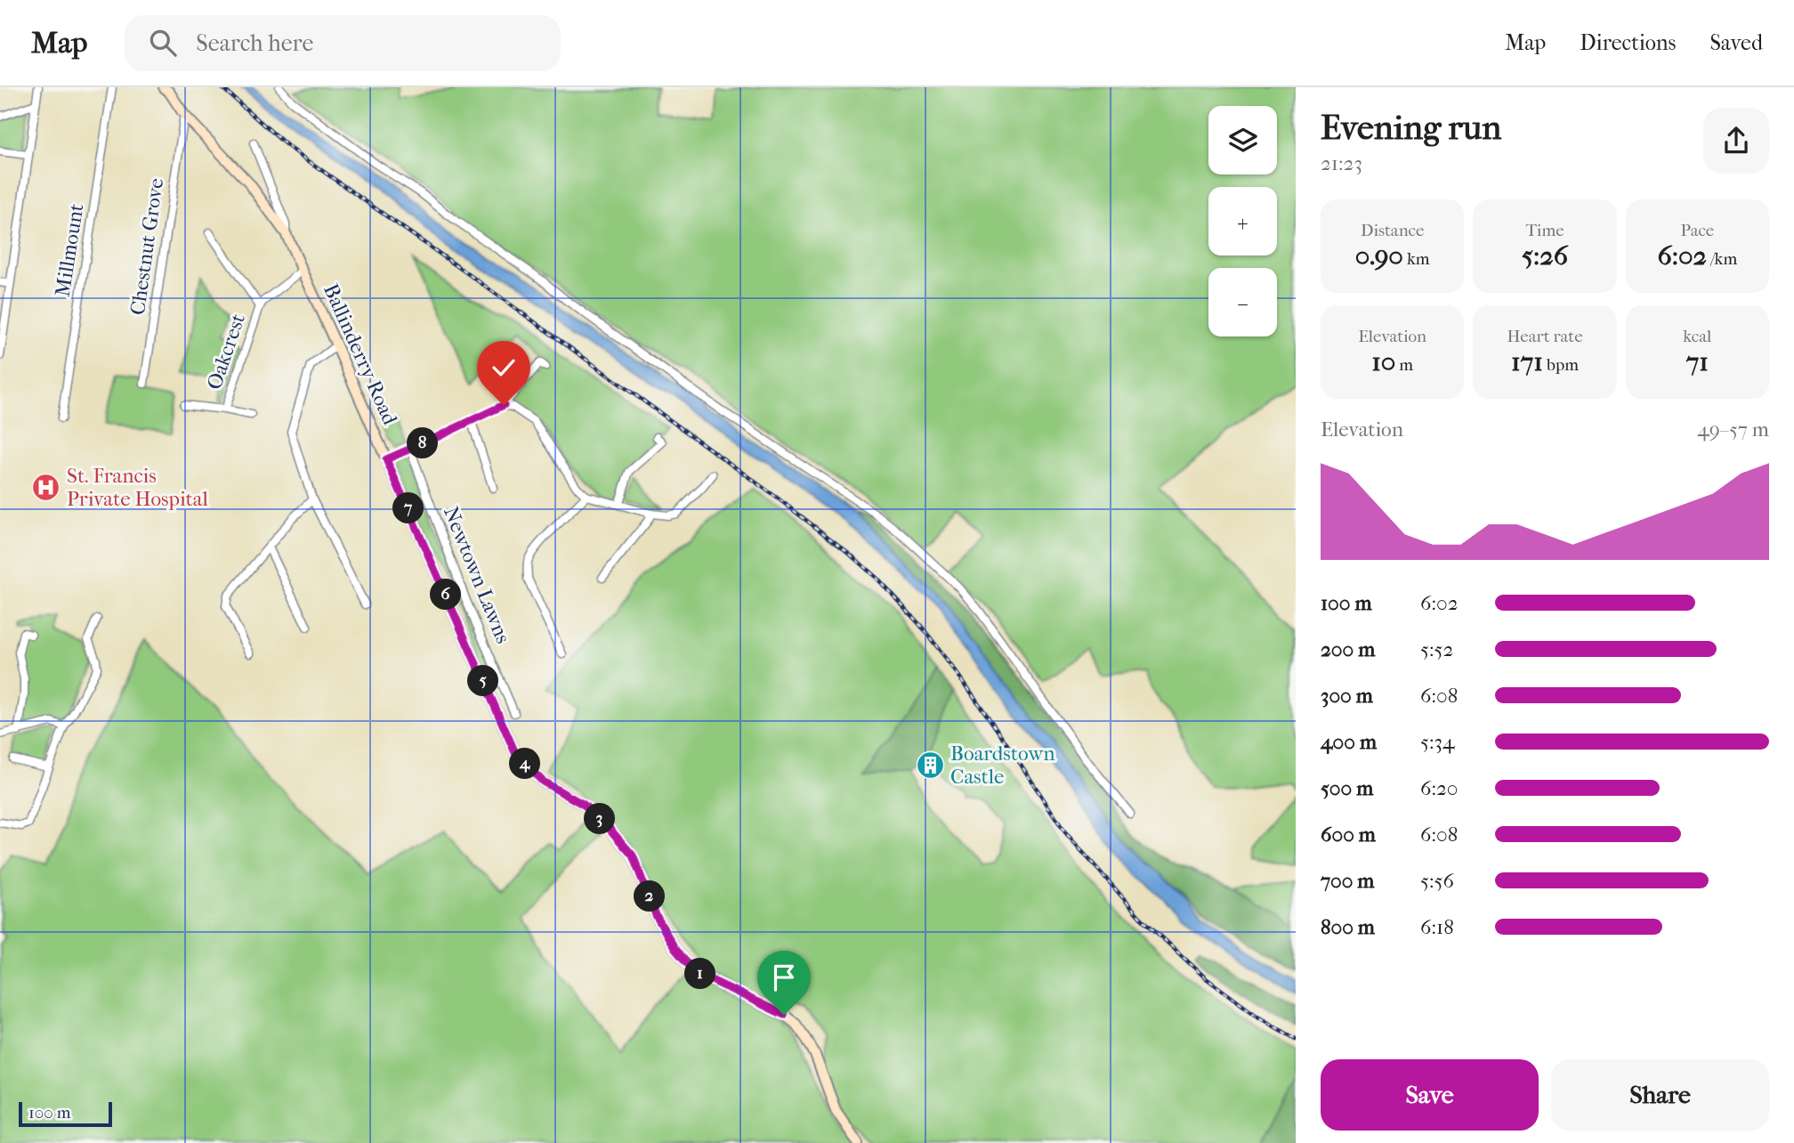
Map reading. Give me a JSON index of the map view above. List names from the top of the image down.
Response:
{
  "streets": {
    "street": [
      "Chestnut Grove",
      "Millmount",
      "Oakcrest",
      "Ballinderry Road",
      "Newtown Lawns"
    ]
  },
  "crossings": [
    ["Chestnut Grove", "Ballinderry Road"],
    ["Oakcrest", "Ballinderry Road"]
  ],
  "places": {
    "hospital": ["St. Francis Private Hospital"],
    "building": ["Boardstown Castle"]
  },
  "scale_bar": "100 m",
  "page": {
    "header": "Map",
    "search": "Search here",
    "nav": ["Map", "Directions", "Saved"],
    "heading": ["Evening run", "21:23"],
    "map_buttons": ["+", "−"],
    "stats": [
      ["Distance", "0.90 km"],
      ["Time", "5:26"],
      ["Pace", "6:02 /km"],
      ["Elevation", "10 m"],
      ["Heart rate", "171 bpm"],
      ["kcal", "71"]
    ],
    "chart": ["Elevation", "49–57 m"],
    "pins": [
      "8",
      "7",
      "6",
      "5",
      "4",
      "3",
      "2",
      "1"
    ],
    "list": [
      {
        "name": "100 m",
        "note": "6:02"
      },
      {
        "name": "200 m",
        "note": "5:52"
      },
      {
        "name": "300 m",
        "note": "6:08"
      },
      {
        "name": "400 m",
        "note": "5:34"
      },
      {
        "name": "500 m",
        "note": "6:20"
      },
      {
        "name": "600 m",
        "note": "6:08"
      },
      {
        "name": "700 m",
        "note": "5:56"
      },
      {
        "name": "800 m",
        "note": "6:18"
      }
    ],
    "buttons": ["Save", "Share"],
    "scale": "100 m"
  }
}
